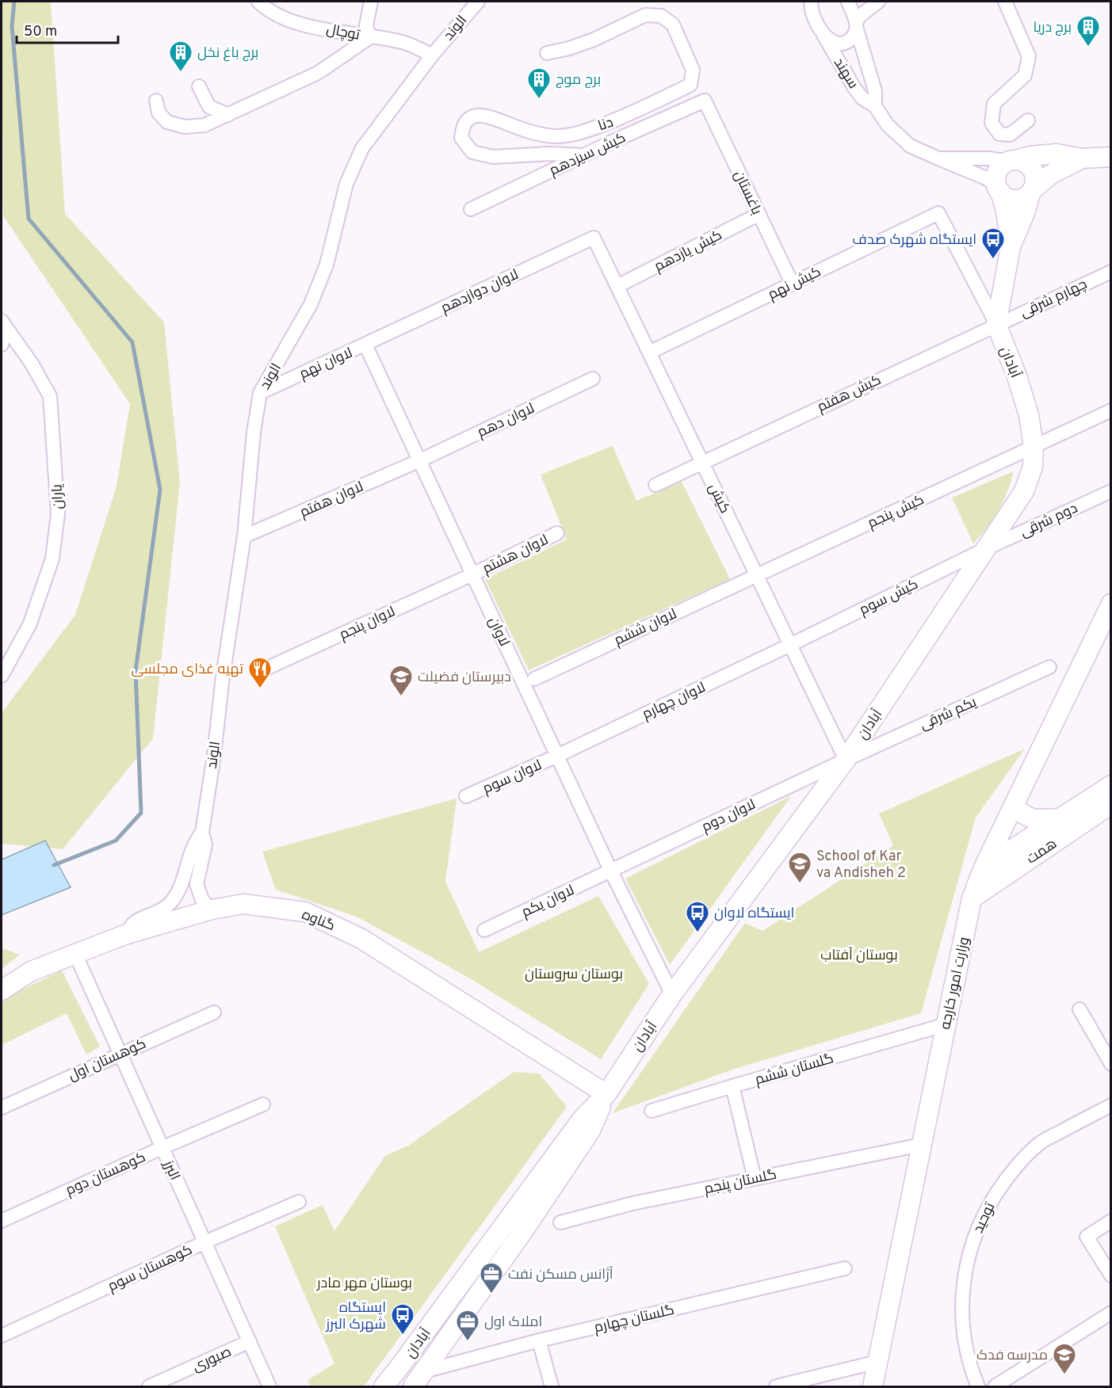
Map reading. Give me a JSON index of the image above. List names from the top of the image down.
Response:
{
  "streets": {
    "main road": [
      "آبادان",
      "همت",
      "گناوه",
      "وزارت امور خارجه"
    ],
    "street": [
      "الوند",
      "توچال",
      "سهند",
      "دنا",
      "کیش سیزدهم",
      "باغستان",
      "کیش یازدهم",
      "کیش نهم",
      "لاوان دوازدهم",
      "چهارم شرقی",
      "لاوان نهم",
      "کیش هفتم",
      "لاوان دهم",
      "یاران",
      "کیش",
      "لاوان هفتم",
      "کیش پنجم",
      "دوم شرقی",
      "لاوان هشتم",
      "کیش سوم",
      "لاوان پنجم",
      "لاوان ششم",
      "لاوان",
      "لاوان چهارم",
      "یکم شرقی",
      "لاوان سوم",
      "لاوان دوم",
      "لاوان یکم",
      "کوهستان اول",
      "گلستان ششم",
      "البرز",
      "کوهستان دوم",
      "گلستان پنجم",
      "توحید",
      "کوهستان سوم",
      "گلستان چهارم",
      "صبوری"
    ]
  },
  "crossings": [
    ["الوند", "توچال"],
    ["الوند", "لاوان نهم"],
    ["الوند", "لاوان هفتم"],
    ["دنا", "کیش سیزدهم"],
    ["کیش سیزدهم", "باغستان"],
    ["باغستان", "کیش یازدهم"],
    ["باغستان", "کیش نهم"],
    ["کیش یازدهم", "کیش"],
    ["کیش نهم", "آبادان"],
    ["کیش نهم", "کیش"],
    ["لاوان دوازدهم", "لاوان نهم"],
    ["لاوان دوازدهم", "کیش"],
    ["لاوان دوازدهم", "لاوان"],
    ["چهارم شرقی", "آبادان"],
    ["چهارم شرقی", "کیش هفتم"],
    ["آبادان", "کیش هفتم"],
    ["آبادان", "کیش"],
    ["آبادان", "کیش پنجم"],
    ["آبادان", "دوم شرقی"],
    ["آبادان", "کیش سوم"],
    ["آبادان", "لاوان"],
    ["آبادان", "یکم شرقی"],
    ["آبادان", "لاوان دوم"],
    ["آبادان", "گناوه"],
    ["آبادان", "گلستان چهارم"],
    ["لاوان نهم", "لاوان"],
    ["کیش هفتم", "کیش"],
    ["لاوان دهم", "لاوان هفتم"],
    ["لاوان دهم", "لاوان"],
    ["کیش", "کیش پنجم"],
    ["کیش", "کیش سوم"],
    ["کیش", "لاوان ششم"],
    ["کیش", "لاوان چهارم"],
    ["کیش", "یکم شرقی"],
    ["کیش", "لاوان دوم"],
    ["لاوان هفتم", "لاوان"],
    ["کیش پنجم", "لاوان ششم"],
    ["دوم شرقی", "کیش سوم"],
    ["لاوان هشتم", "لاوان پنجم"],
    ["لاوان هشتم", "لاوان"],
    ["کیش سوم", "لاوان چهارم"],
    ["لاوان پنجم", "لاوان"],
    ["لاوان", "لاوان چهارم"],
    ["لاوان", "لاوان سوم"],
    ["لاوان", "لاوان دوم"],
    ["لاوان", "لاوان یکم"],
    ["لاوان چهارم", "لاوان سوم"],
    ["یکم شرقی", "لاوان دوم"],
    ["لاوان دوم", "لاوان یکم"],
    ["همت", "وزارت امور خارجه"],
    ["گناوه", "البرز"],
    ["وزارت امور خارجه", "گلستان ششم"],
    ["وزارت امور خارجه", "گلستان پنجم"],
    ["کوهستان اول", "البرز"],
    ["البرز", "کوهستان دوم"],
    ["البرز", "کوهستان سوم"],
    ["البرز", "صبوری"]
  ],
  "parks": ["بوستان آفتاب", "بوستان سروستان", "بوستان مهر مادر"],
  "places": {
    "building": ["برج دریا", "برج باغ نخل", "برج موج"],
    "bus stop": ["ایستگاه شهرک صدف", "ایستگاه لاوان", "ایستگاه شهرک البرز"],
    "restaurant": ["تهیه غذای مجلسی"],
    "school or university": ["دبیرستان فضیلت", "School of Kar va Andisheh 2", "مدرسه فدک"],
    "office": ["آژانس مسکن نفت", "املاک اول"]
  },
  "scale_bar": "50 m"
}
